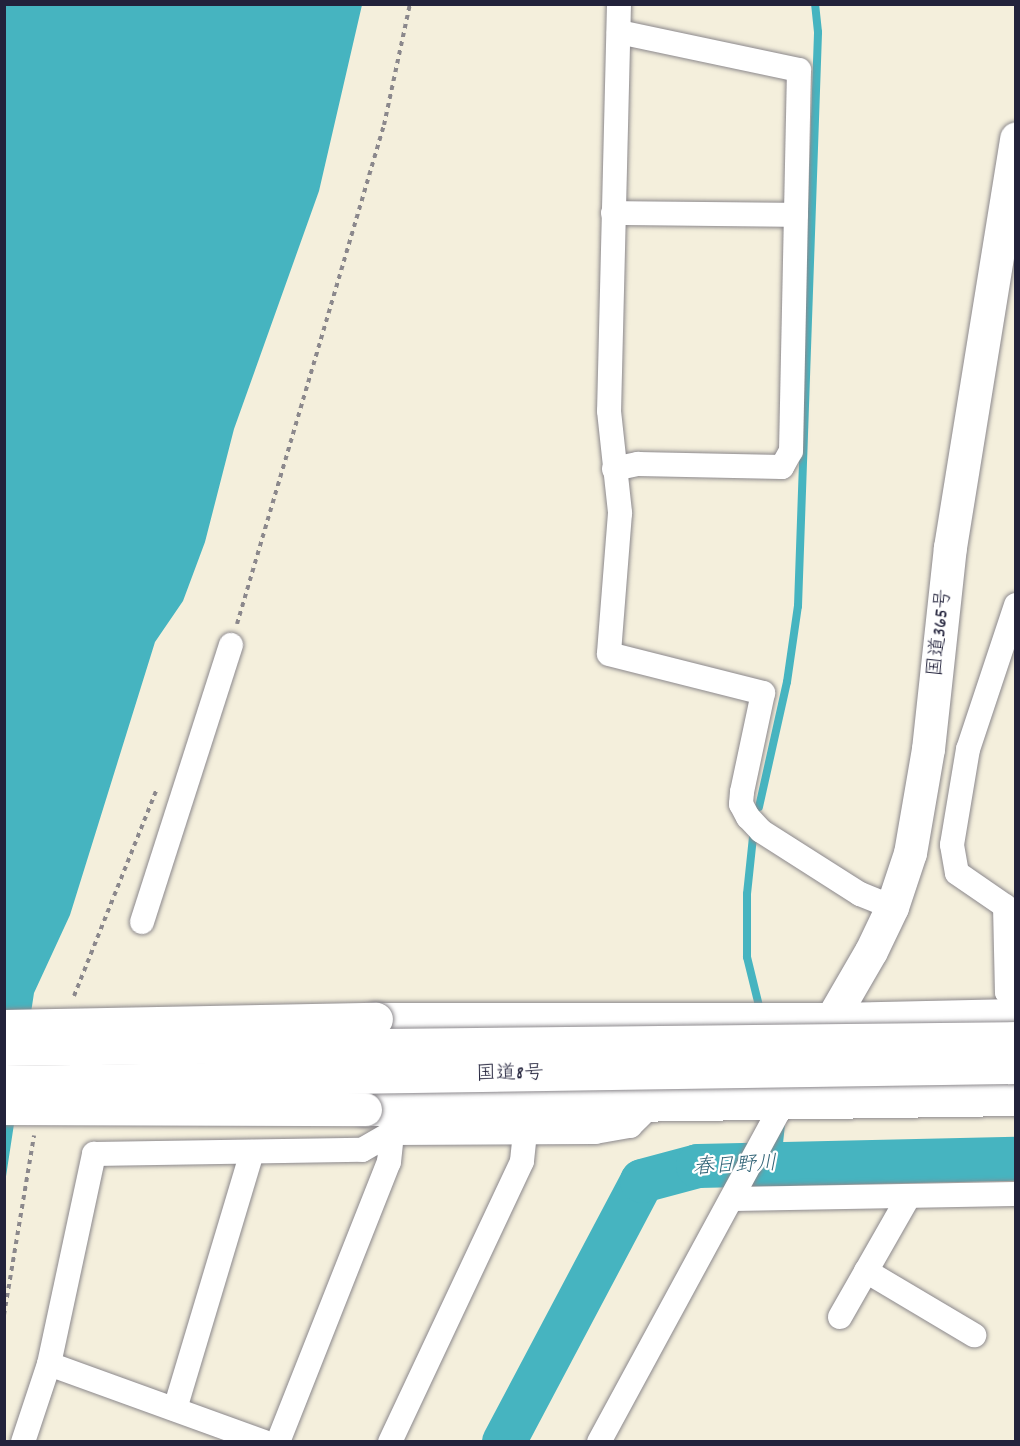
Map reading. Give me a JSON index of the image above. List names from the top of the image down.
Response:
{
  "streets": {
    "highway": ["国道365号", "国道8号"]
  },
  "water": ["春日野川"]
}
